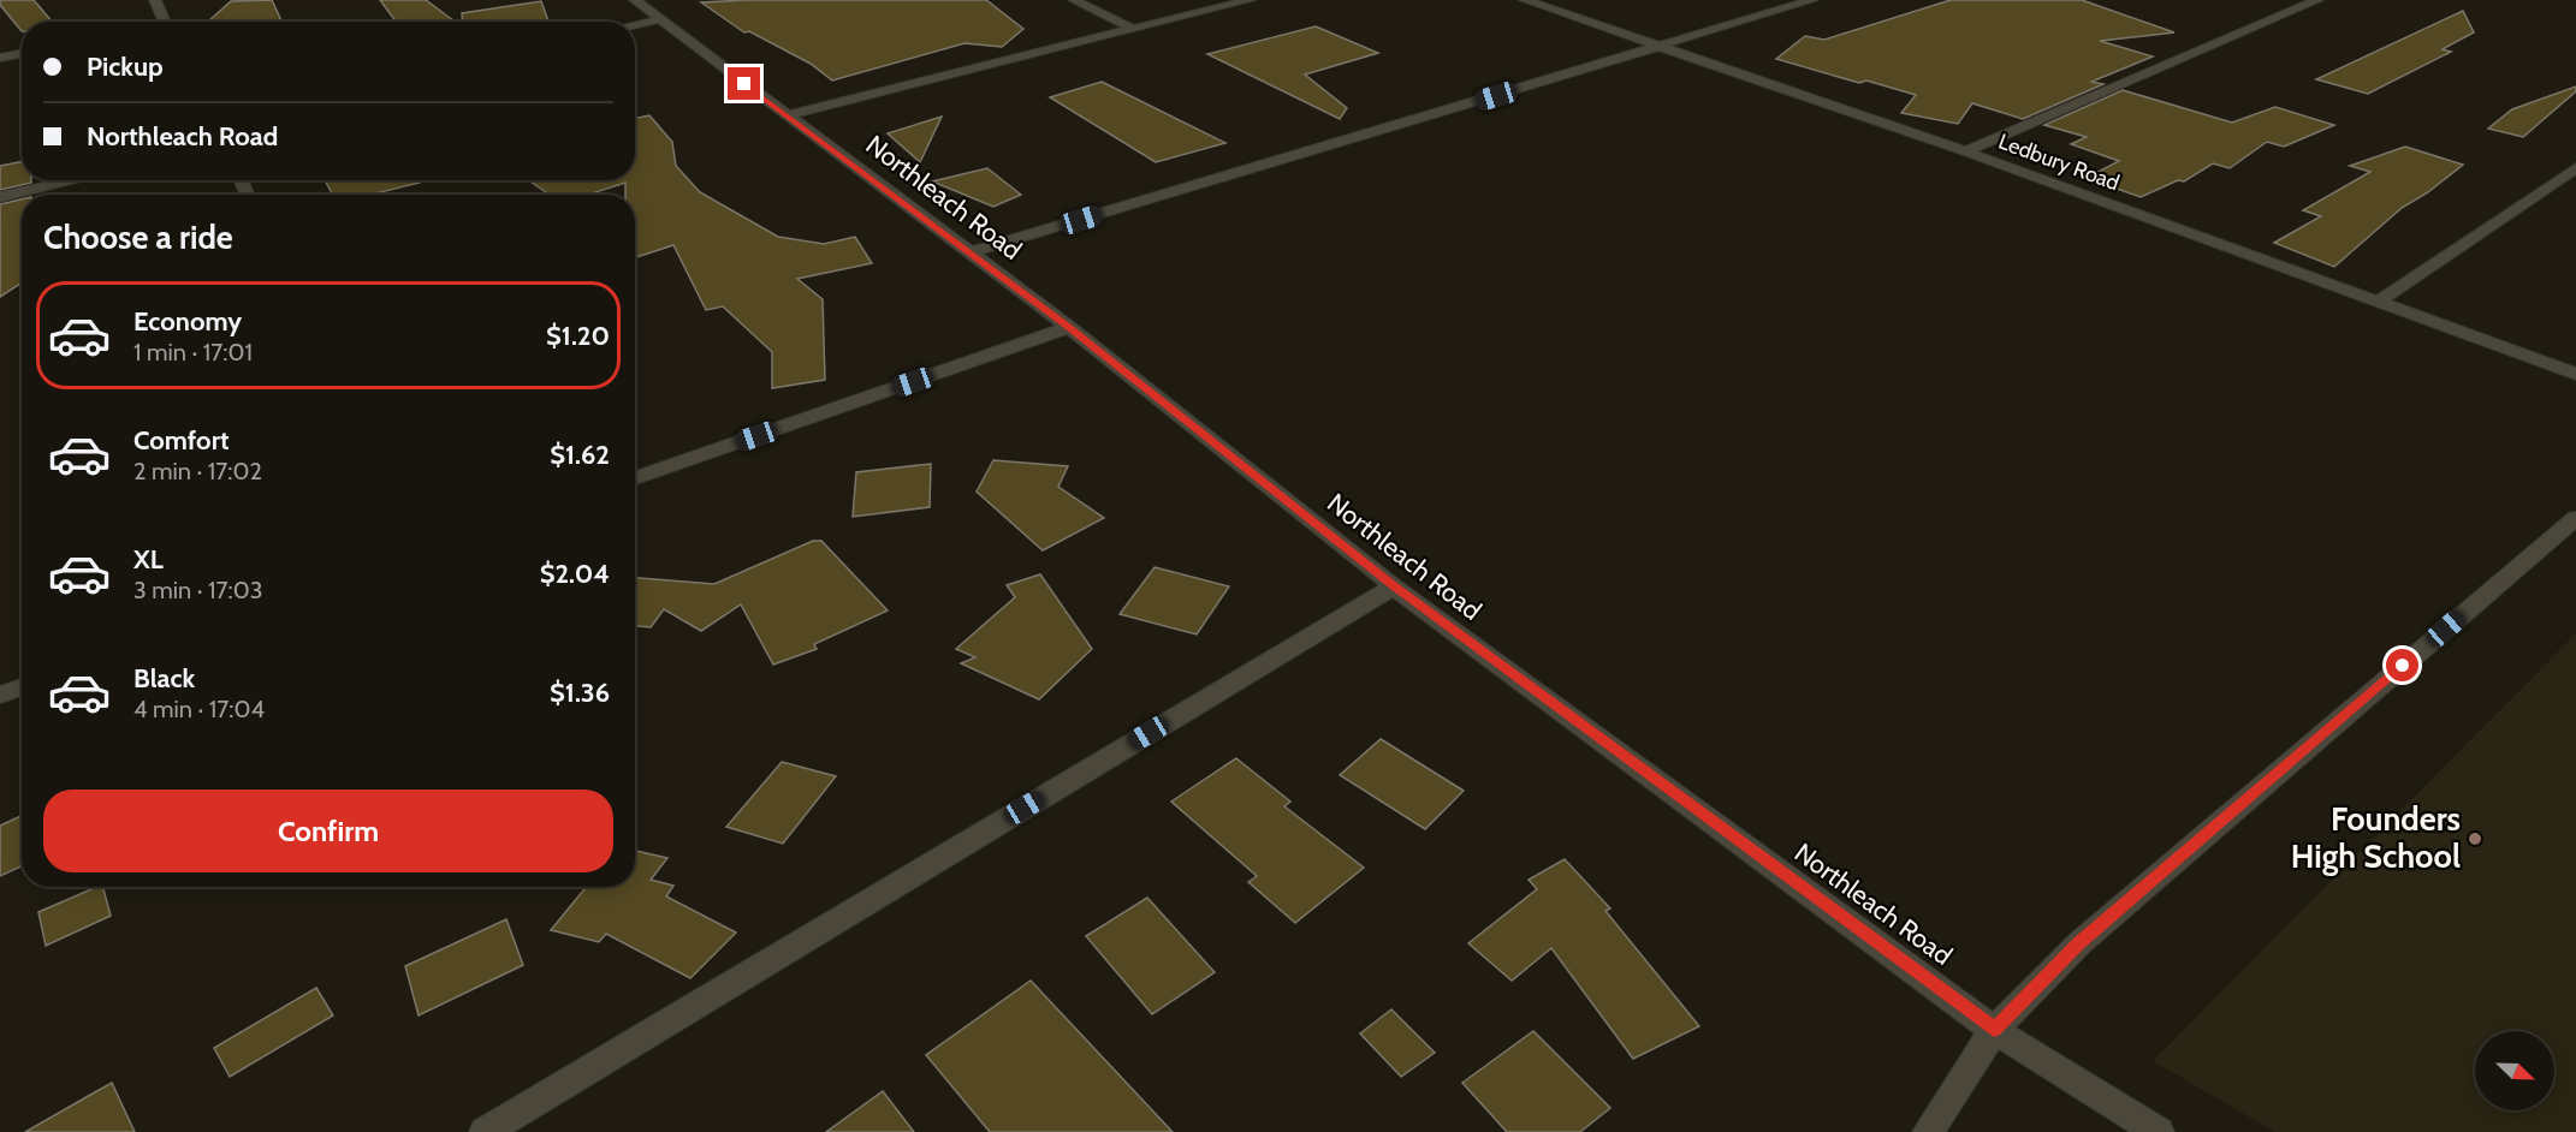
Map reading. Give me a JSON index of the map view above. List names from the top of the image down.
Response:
{
  "streets": {
    "street": ["Ledbury Road", "Northleach Road"]
  },
  "places": ["Founders High School"],
  "north": "bottom right",
  "page": {
    "banner": ["Pickup", "Northleach Road"],
    "heading": "Choose a ride",
    "list": [
      {
        "name": "Economy",
        "note": "1 min · 17:01",
        "value": "$1.20"
      },
      {
        "name": "Comfort",
        "note": "2 min · 17:02",
        "value": "$1.62"
      },
      {
        "name": "XL",
        "note": "3 min · 17:03",
        "value": "$2.04"
      },
      {
        "name": "Black",
        "note": "4 min · 17:04",
        "value": "$1.36"
      }
    ],
    "buttons": "Confirm"
  }
}
